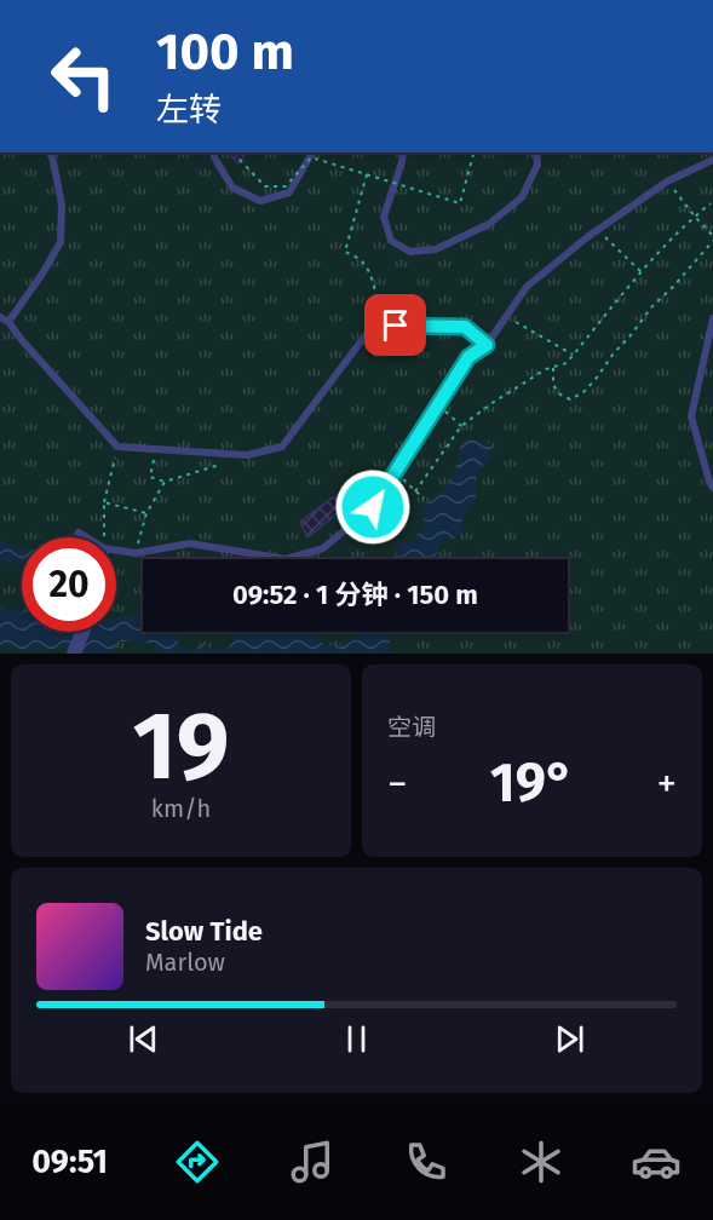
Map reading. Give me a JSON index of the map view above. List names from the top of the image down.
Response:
{
  "page": {
    "turn": ["100 m", "左转"],
    "limit": "20",
    "trip": "09:52 · 1 分钟 · 150 m",
    "tile": [
      ["19", "km/h"],
      "空调"
    ],
    "heat": ["−", "19°", "+"],
    "song": ["Slow Tide", "Marlow"],
    "tabs": "09:51"
  }
}
